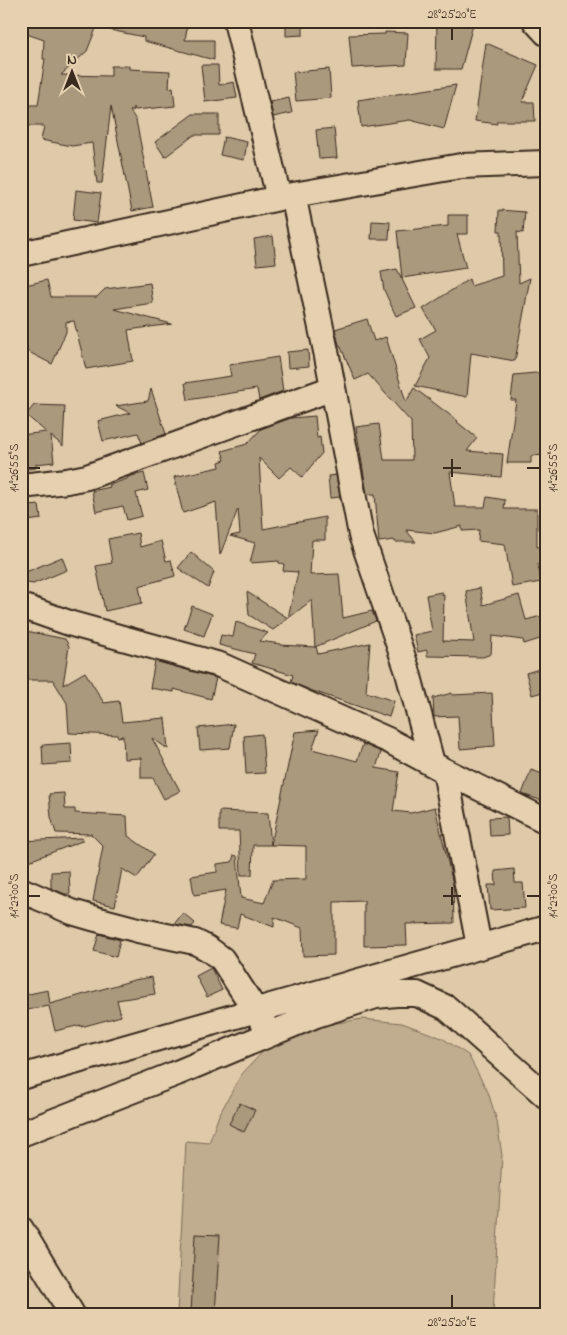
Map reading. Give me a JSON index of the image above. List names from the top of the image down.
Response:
{
  "north": "top",
  "coordinates": ["28°25'20\"E", "14°26'55\"S", "14°27'00\"S"]
}
